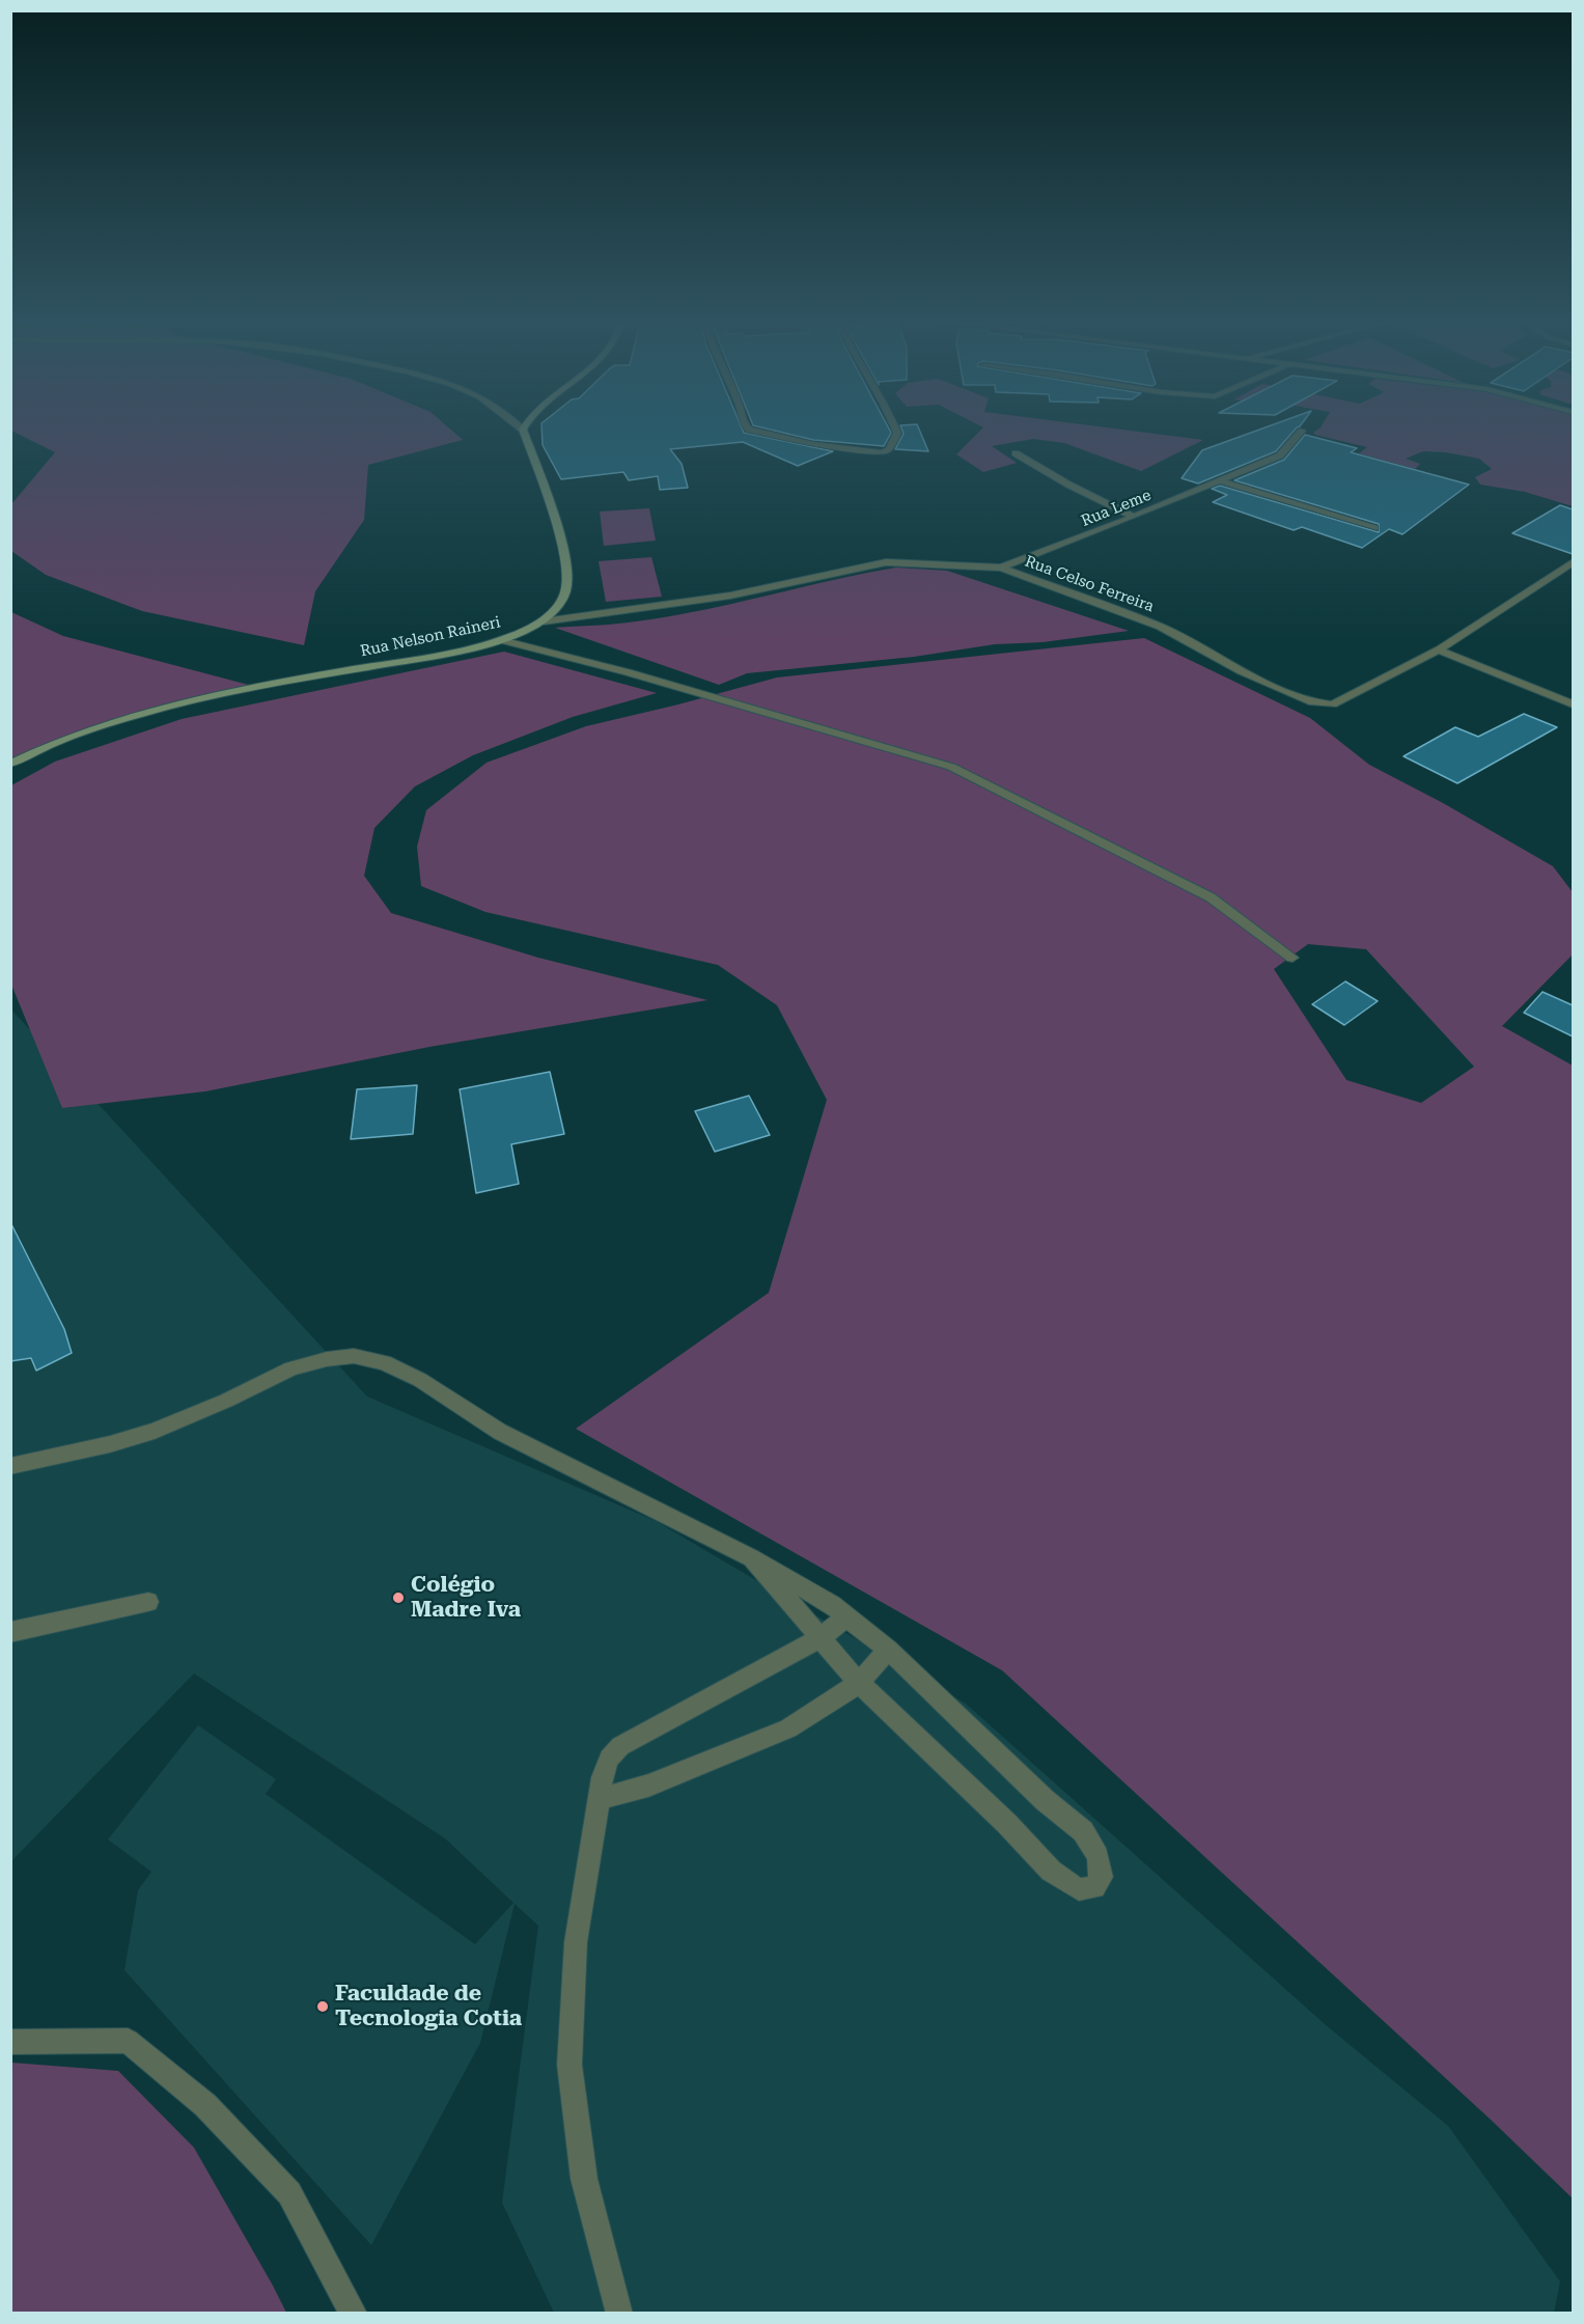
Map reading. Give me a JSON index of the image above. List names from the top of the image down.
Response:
{
  "streets": {
    "main road": ["Rua Nelson Raineri"],
    "street": ["Rua Leme", "Rua Celso Ferreira"]
  },
  "crossings": [
    ["Rua Leme", "Rua Celso Ferreira"],
    ["Rua Celso Ferreira", "Rua Nelson Raineri"]
  ],
  "places": ["Colégio Madre Iva", "Faculdade de Tecnologia Cotia"]
}
